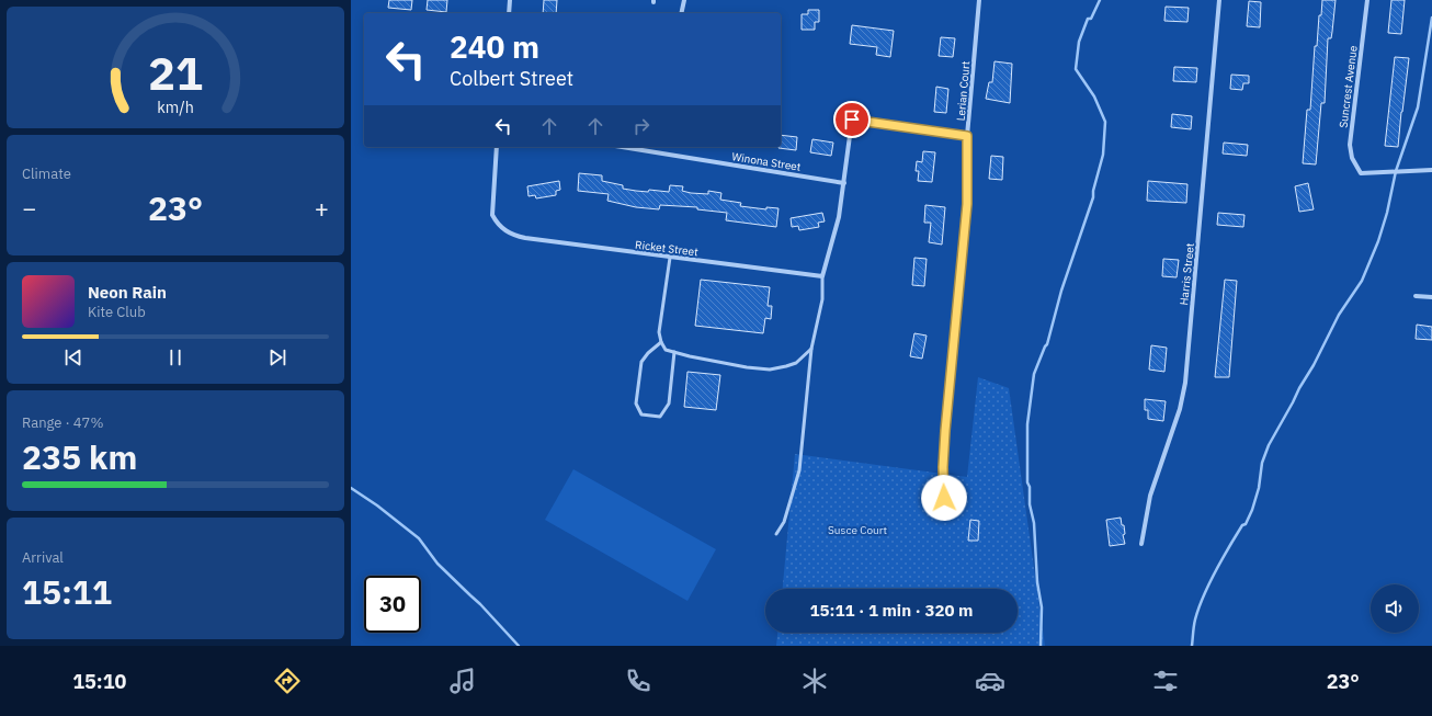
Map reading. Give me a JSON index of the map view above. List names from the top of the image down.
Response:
{
  "streets": {
    "street": [
      "Suncrest Avenue",
      "Lerian Court",
      "Winona Street",
      "Ricket Street",
      "Harris Street"
    ]
  },
  "parks": ["Susce Court"],
  "page": {
    "turn": ["240 m", "Colbert Street"],
    "tile": [
      "Climate",
      ["Range · 47%", "235 km"],
      ["Arrival", "15:11"]
    ],
    "heat": ["−", "23°", "+"],
    "song": ["Neon Rain", "Kite Club"],
    "limit": "30",
    "trip": "15:11 · 1 min · 320 m",
    "tabs": ["15:10", "23°"],
    "gauge": ["21", "km/h"]
  }
}
